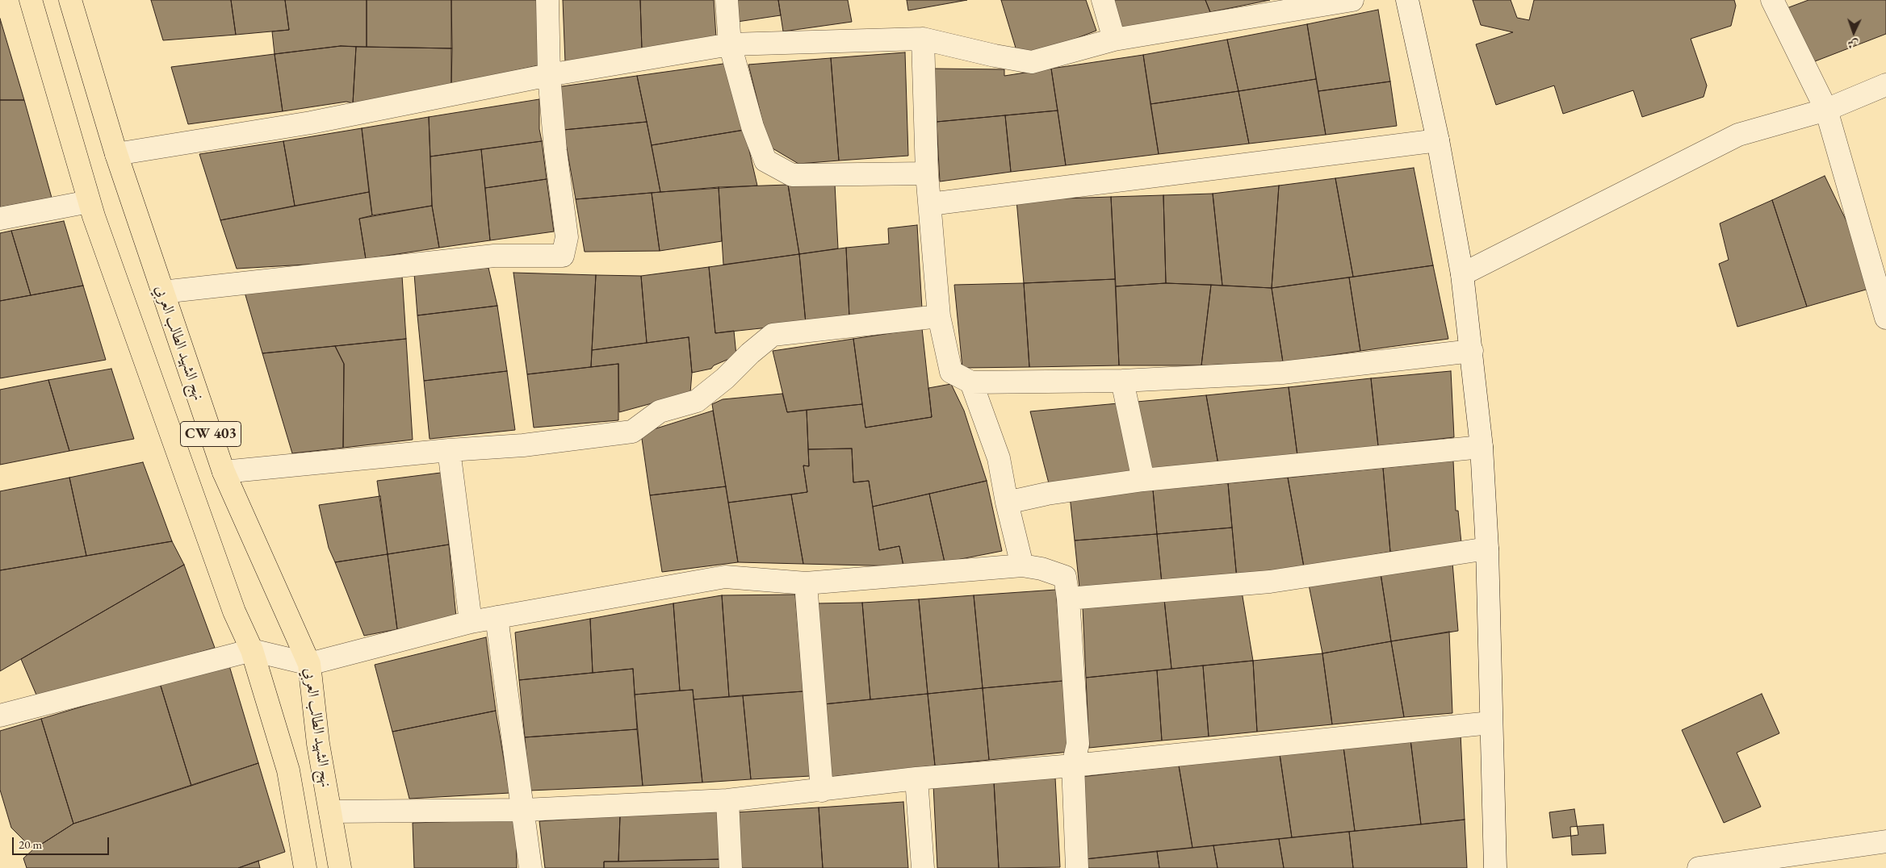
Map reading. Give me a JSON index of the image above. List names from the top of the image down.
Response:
{
  "streets": {
    "main road": ["نهج الشهيد الطالب العربي", "CW 403"]
  },
  "scale_bar": "20 m",
  "north": "bottom"
}
